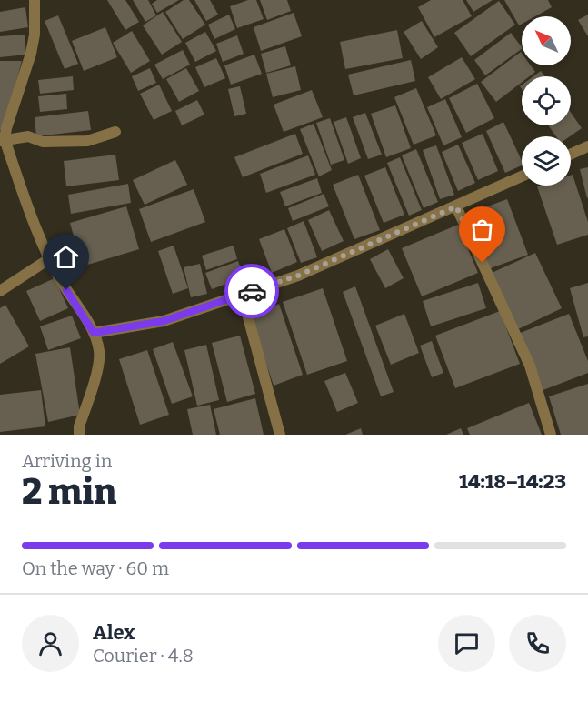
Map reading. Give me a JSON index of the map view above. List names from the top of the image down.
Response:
{
  "north": "top left",
  "page": {
    "heading": ["2 min", "Arriving in", "14:18–14:23"],
    "panel": ["Alex", "Courier · 4.8"],
    "bar": "On the way · 60 m"
  }
}
